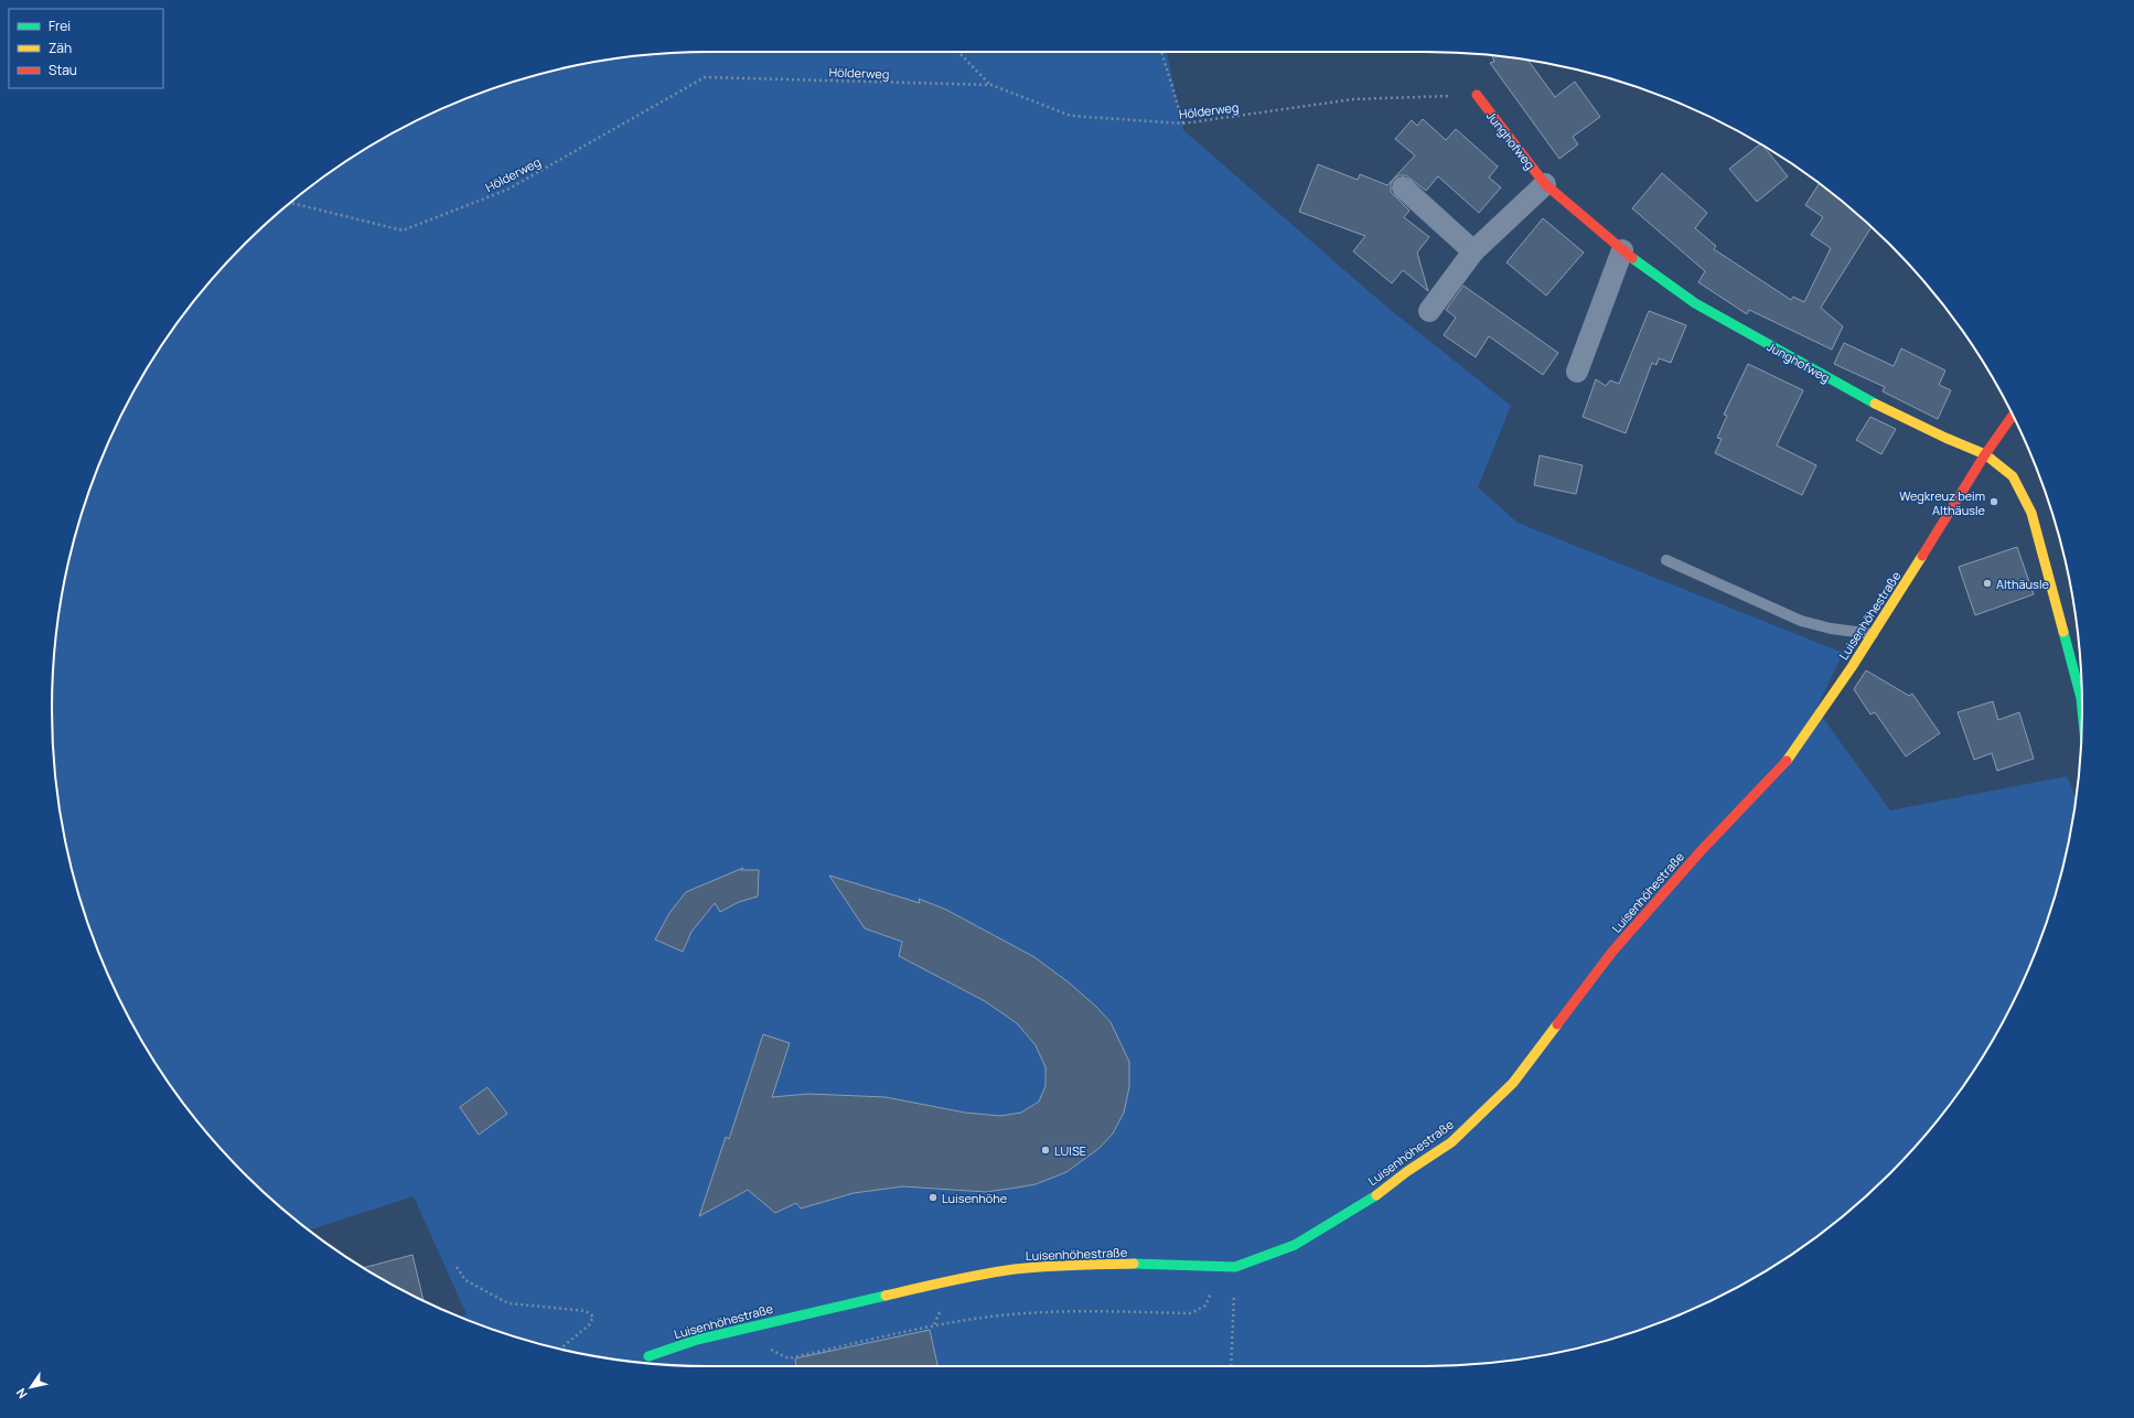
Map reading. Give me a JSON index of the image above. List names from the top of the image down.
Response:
{
  "streets": {
    "street": ["Junghofweg", "Luisenhöhestraße"],
    "path": ["Hölderweg"]
  },
  "crossings": [
    ["Hölderweg", "Junghofweg"],
    ["Junghofweg", "Luisenhöhestraße"]
  ],
  "places": [
    "Wegkreuz beim Althäusle",
    "Althäusle",
    "LUISE",
    "Luisenhöhe"
  ],
  "legend": ["Frei", "Zäh", "Stau"],
  "north": "bottom left"
}
